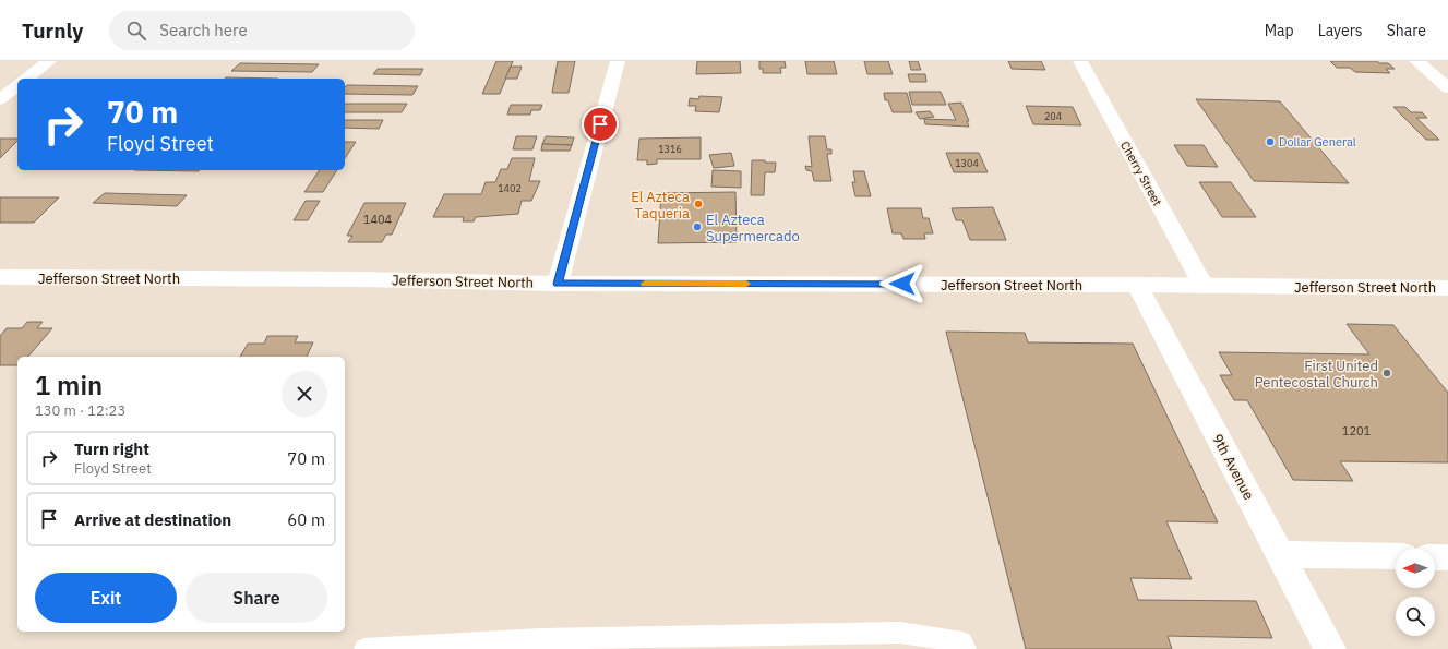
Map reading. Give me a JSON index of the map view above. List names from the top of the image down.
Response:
{
  "streets": {
    "street": ["Cherry Street", "Jefferson Street North", "9th Avenue"]
  },
  "crossings": [
    ["Cherry Street", "Jefferson Street North"],
    ["Jefferson Street North", "9th Avenue"]
  ],
  "places": [
    "Dollar General",
    "El Azteca Taqueria",
    "El Azteca Supermercado",
    "First United Pentecostal Church"
  ],
  "house_numbers": [
    "204",
    "1316",
    "1304",
    "1402",
    "1404",
    "1201"
  ],
  "north": "left",
  "page": {
    "header": "Turnly",
    "search": "Search here",
    "nav": ["Map", "Layers", "Share"],
    "turn": ["70 m", "Floyd Street"],
    "heading": ["1 min", "130 m · 12:23"],
    "list": [
      {
        "name": "Turn right",
        "note": "Floyd Street",
        "value": "70 m"
      },
      {
        "name": "Arrive at destination",
        "value": "60 m"
      }
    ],
    "buttons": ["Exit", "Share"]
  }
}
